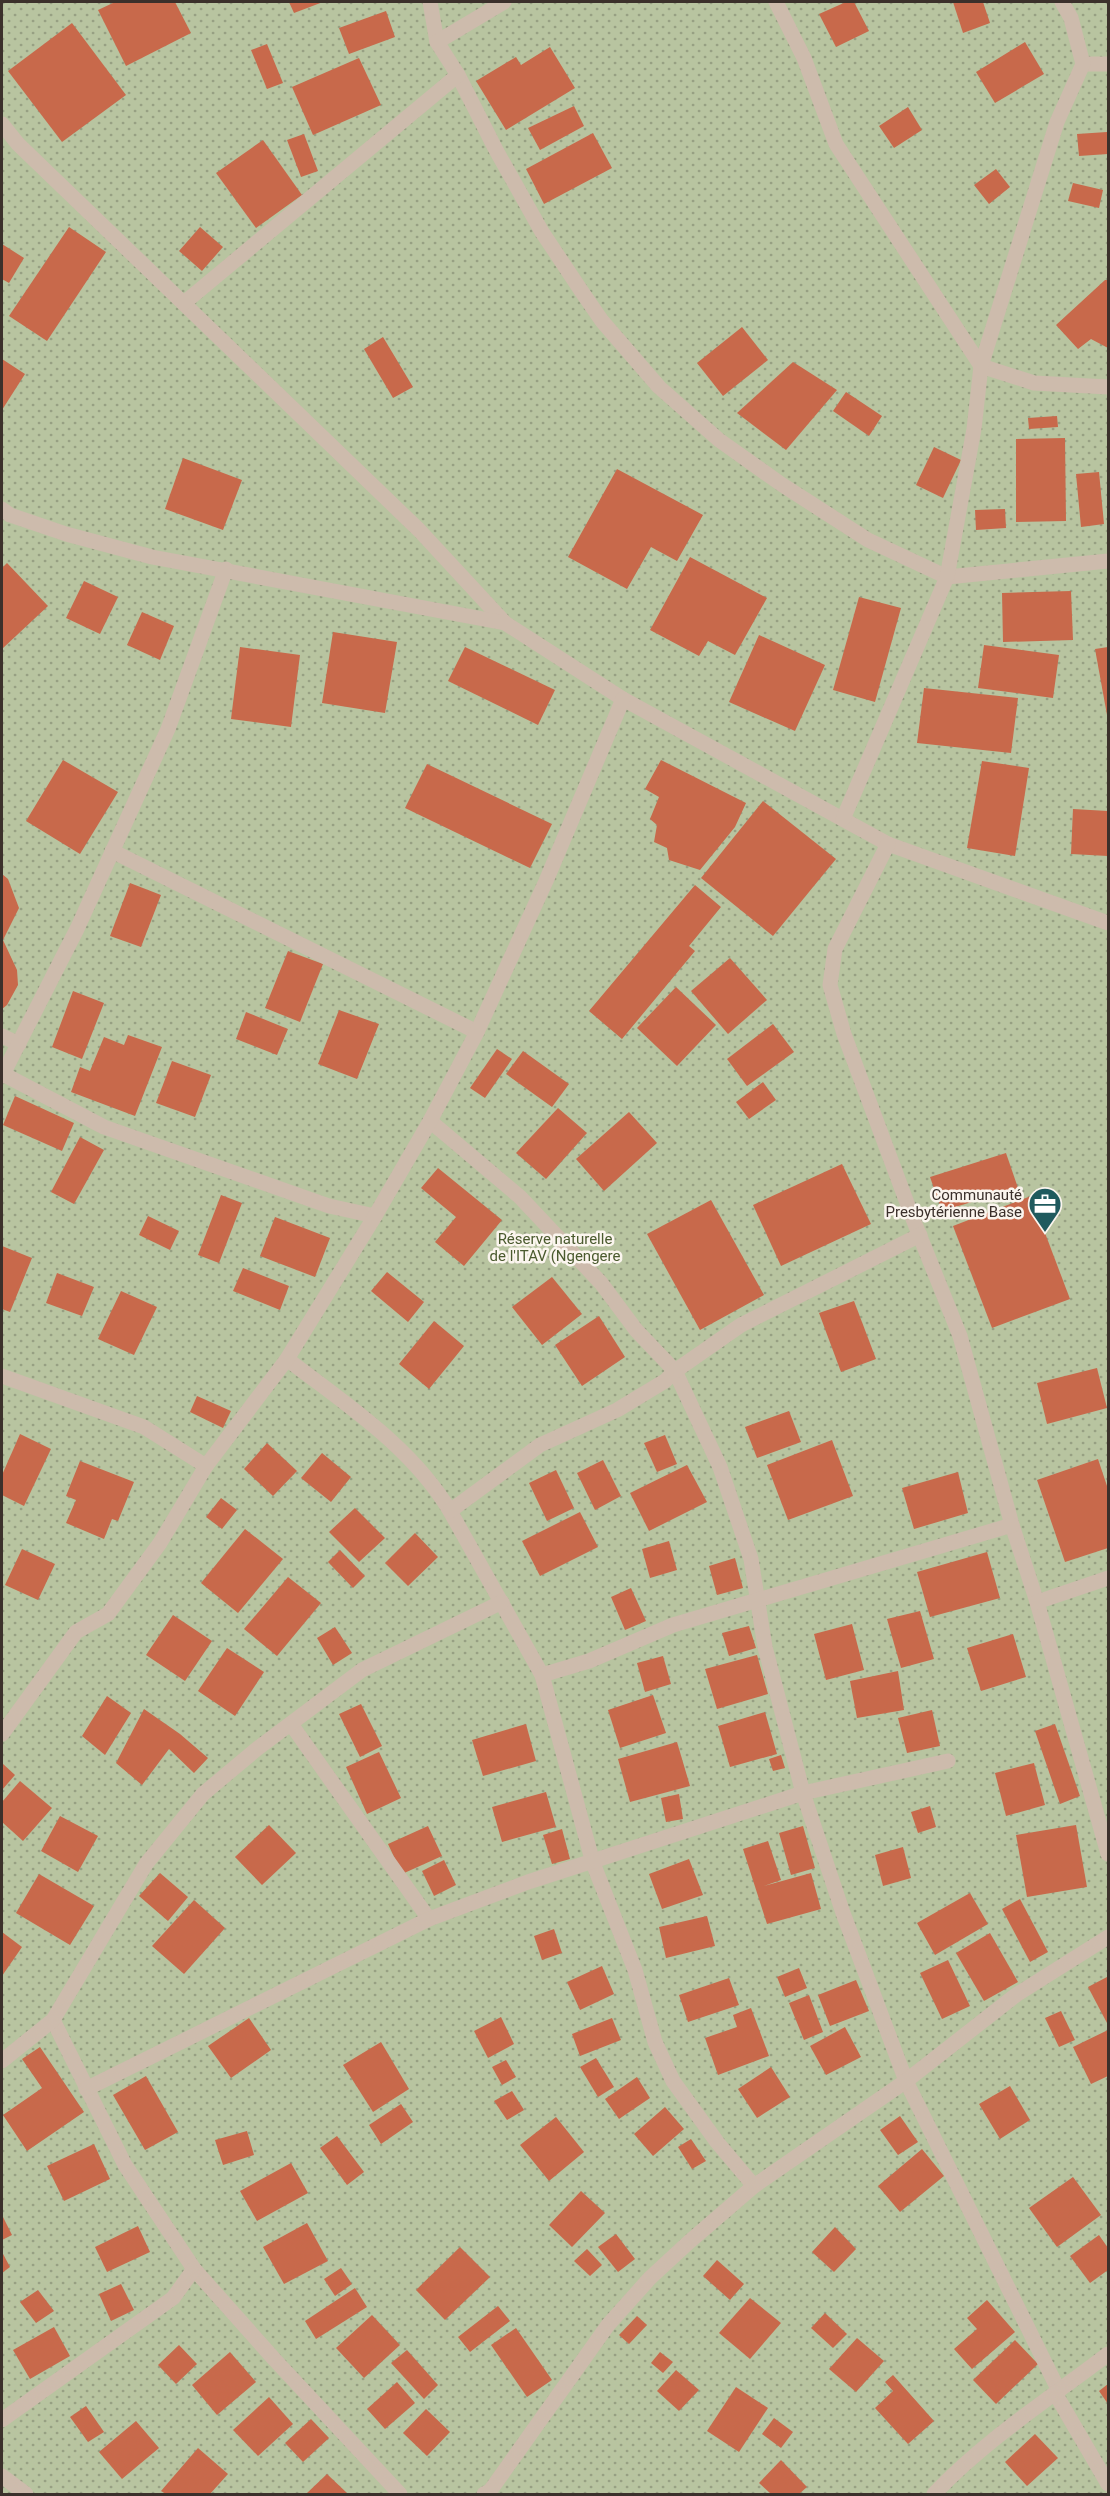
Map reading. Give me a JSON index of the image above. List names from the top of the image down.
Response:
{
  "parks": ["Réserve naturelle de l'ITAV (Ngengere"],
  "places": {
    "office": ["Communauté Presbytérienne Base"]
  }
}
